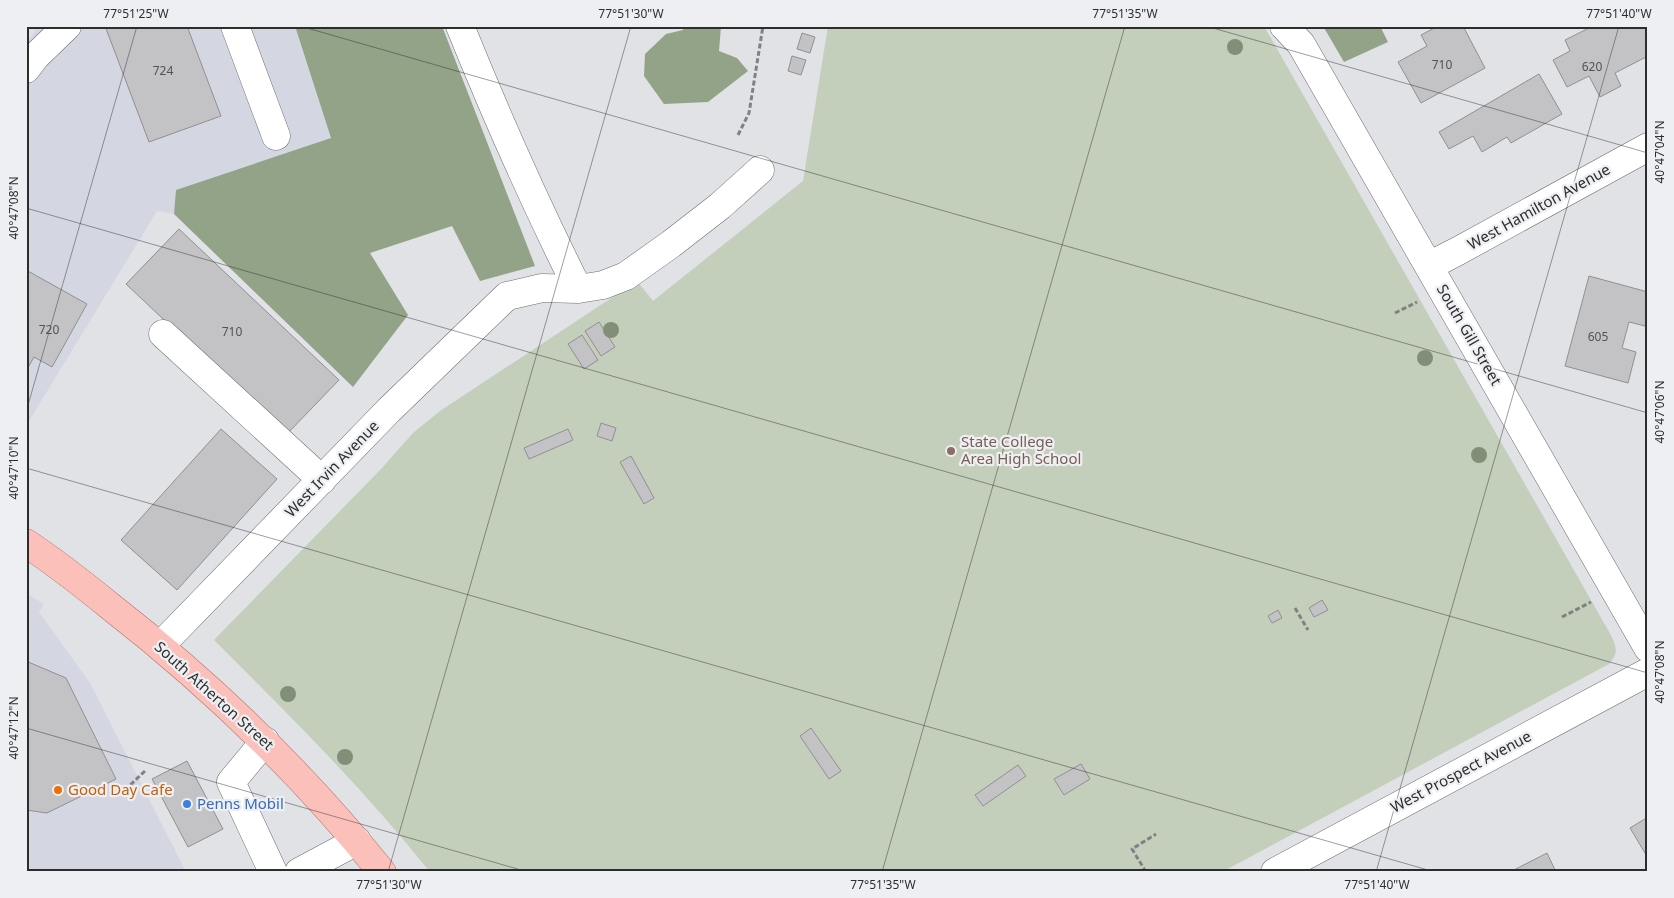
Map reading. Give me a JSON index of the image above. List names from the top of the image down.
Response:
{
  "streets": {
    "main road": ["South Atherton Street"],
    "street": [
      "West Hamilton Avenue",
      "South Gill Street",
      "West Irvin Avenue",
      "West Prospect Avenue"
    ]
  },
  "crossings": [
    ["West Hamilton Avenue", "South Gill Street"],
    ["West Irvin Avenue", "South Atherton Street"]
  ],
  "places": ["State College Area High School", "Good Day Cafe", "Penns Mobil"],
  "house_numbers": [
    "710",
    "620",
    "724",
    "720",
    "710",
    "605"
  ],
  "coordinates": [
    "77°51'25\"W",
    "77°51'30\"W",
    "77°51'35\"W",
    "77°51'40\"W",
    "40°47'04\"N",
    "40°47'08\"N",
    "40°47'06\"N",
    "40°47'10\"N",
    "40°47'12\"N"
  ]
}
